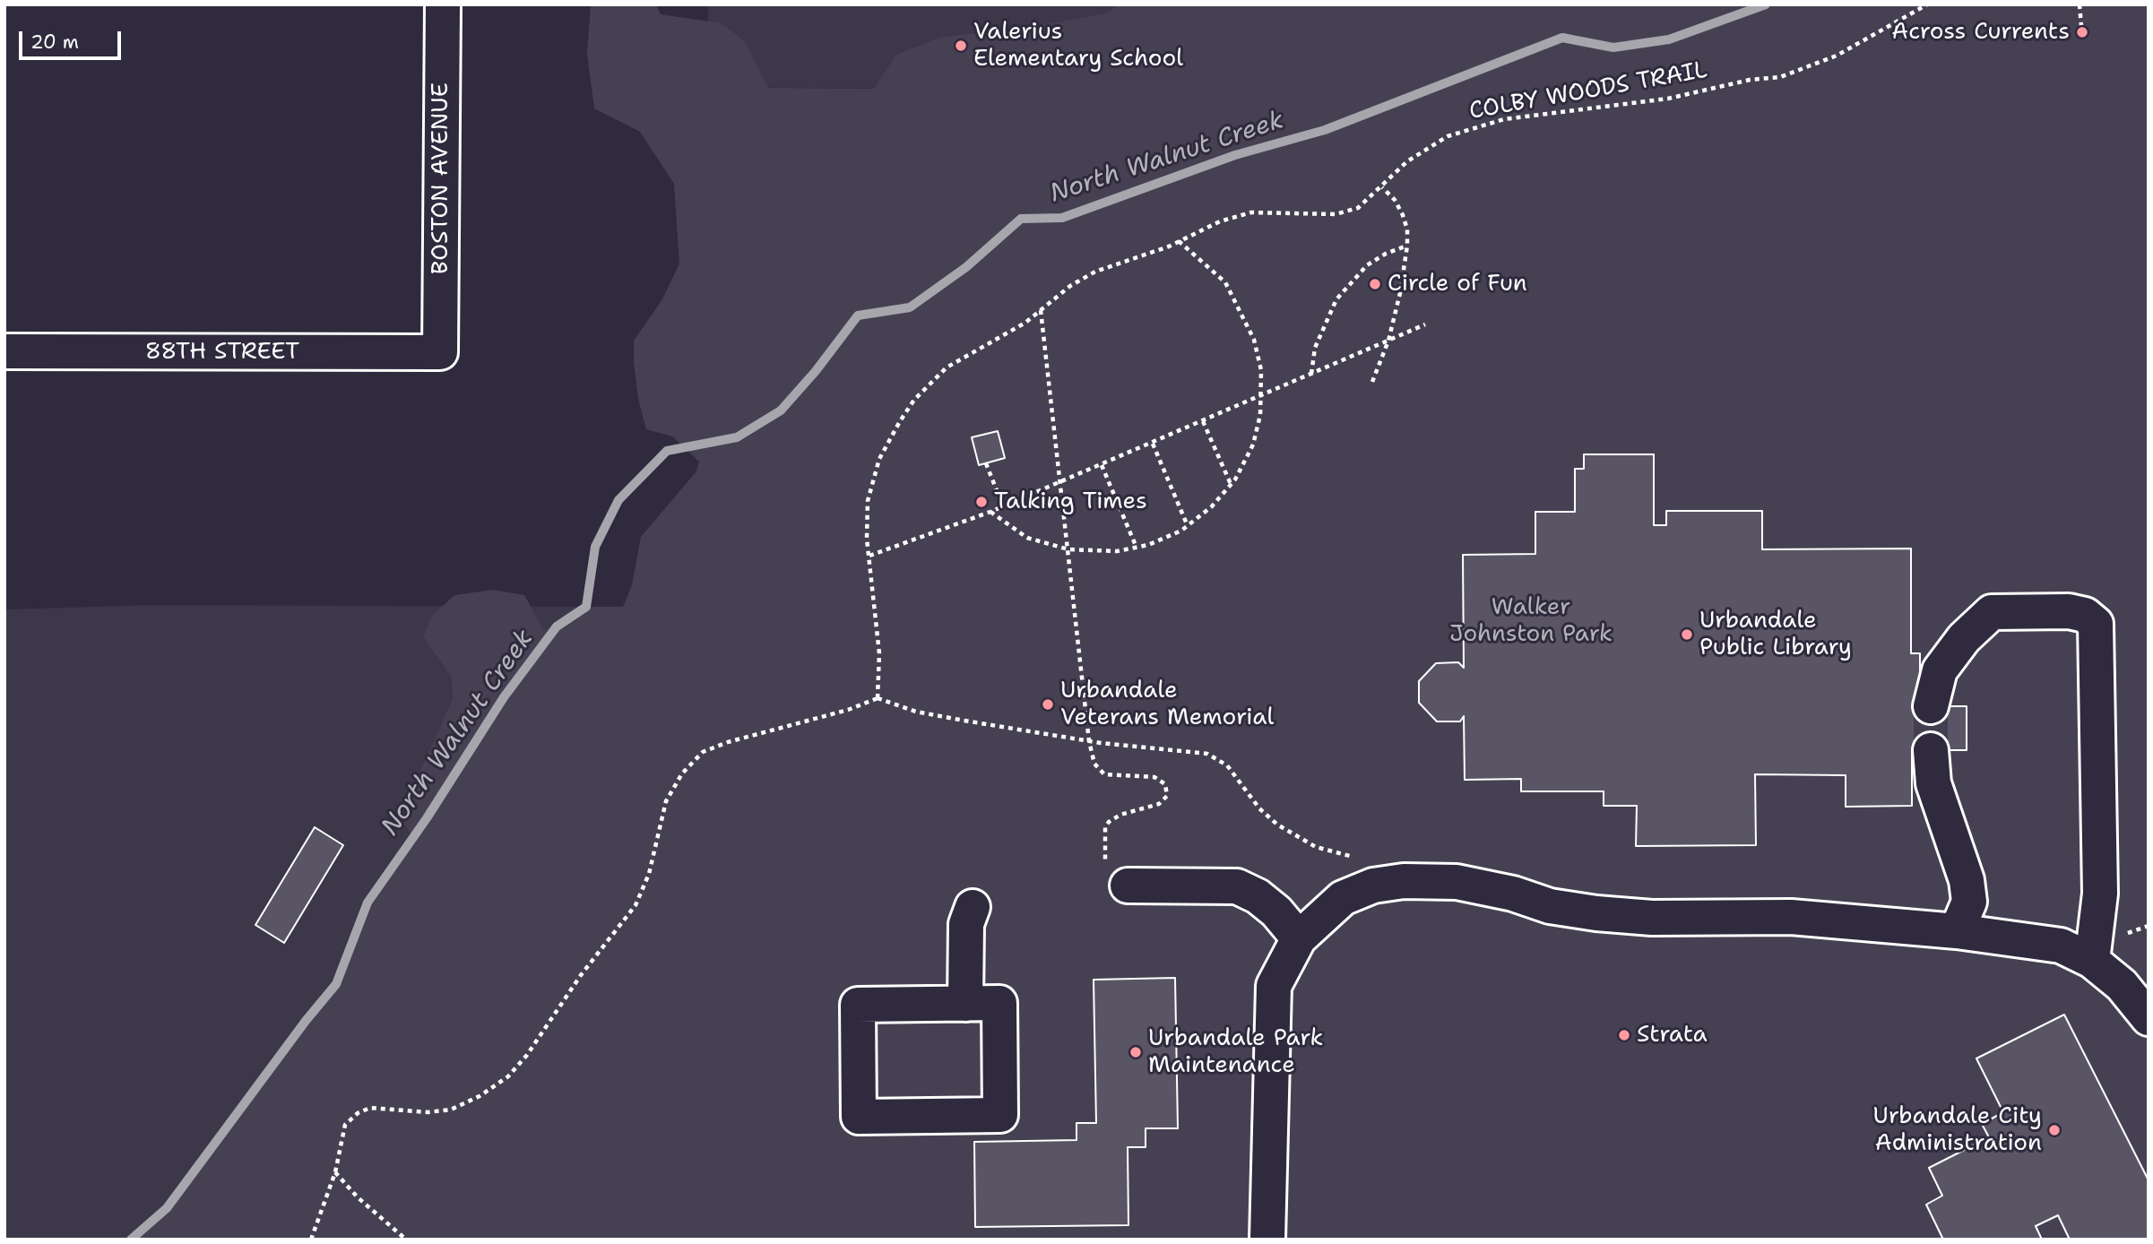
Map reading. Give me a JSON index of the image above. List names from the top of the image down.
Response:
{
  "streets": {
    "street": ["BOSTON AVENUE", "88TH STREET"],
    "path": ["COLBY WOODS TRAIL"]
  },
  "crossings": [
    ["BOSTON AVENUE", "88TH STREET"]
  ],
  "water": ["North Walnut Creek"],
  "parks": ["Walker Johnston Park"],
  "places": [
    "Across Currents",
    "Valerius Elementary School",
    "Circle of Fun",
    "Talking Times",
    "Urbandale Public Library",
    "Urbandale Veterans Memorial",
    "Strata",
    "Urbandale Park Maintenance",
    "Urbandale City Administration"
  ],
  "scale_bar": "20 m"
}
